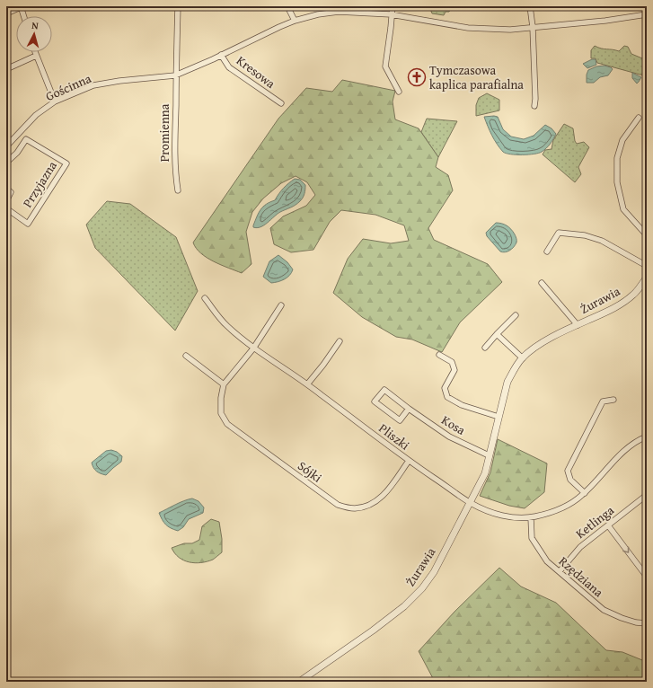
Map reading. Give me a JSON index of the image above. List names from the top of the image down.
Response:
{
  "streets": {
    "street": [
      "Kresowa",
      "Gościnna",
      "Promienna",
      "Przyjazna",
      "Żurawia",
      "Kosa",
      "Pliszki",
      "Sójki",
      "Ketlinga",
      "Rzędziana"
    ]
  },
  "crossings": [
    ["Kresowa", "Gościnna"],
    ["Kresowa", "Promienna"],
    ["Gościnna", "Promienna"],
    ["Żurawia", "Kosa"],
    ["Żurawia", "Pliszki"],
    ["Pliszki", "Sójki"],
    ["Pliszki", "Rzędziana"],
    ["Ketlinga", "Rzędziana"]
  ],
  "places": {
    "church": ["Tymczasowa kaplica parafialna"]
  },
  "north": "top"
}
